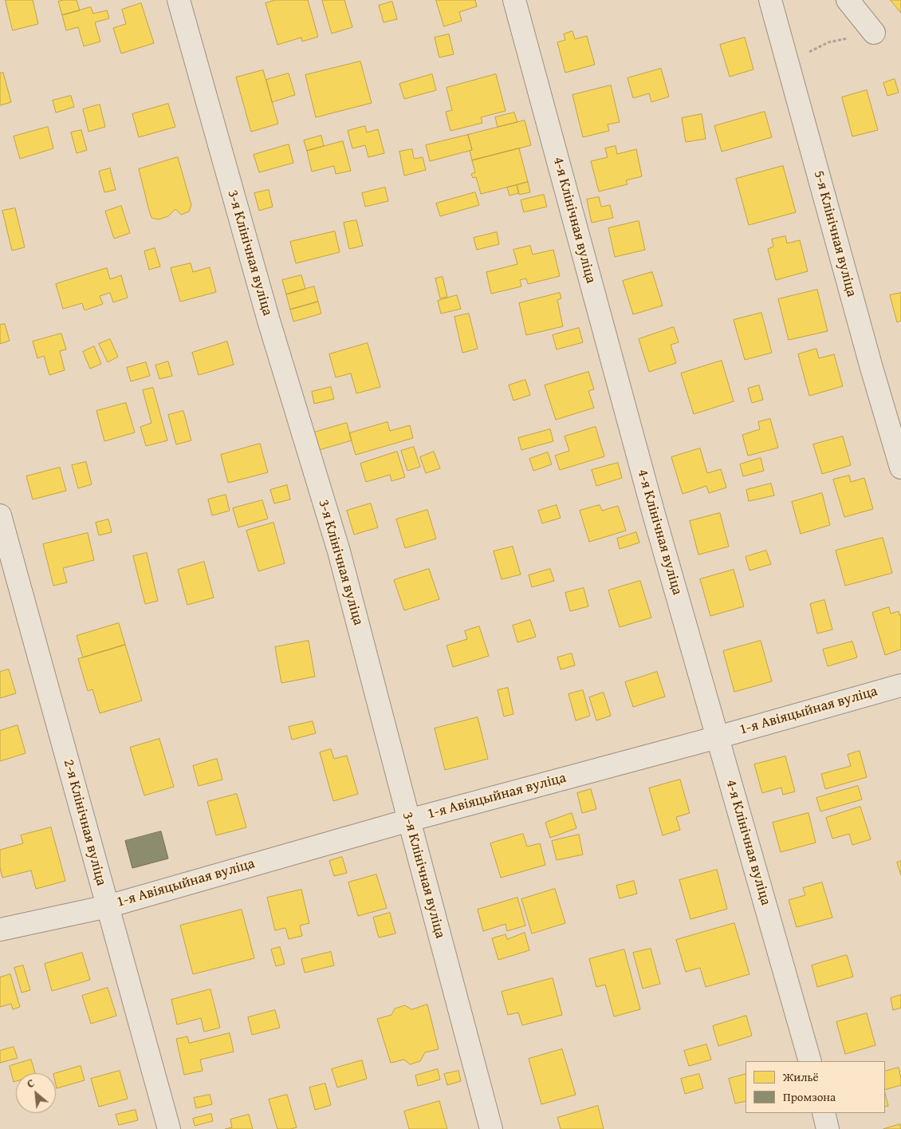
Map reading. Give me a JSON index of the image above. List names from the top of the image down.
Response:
{
  "streets": {
    "street": [
      "4-я Клінічная вуліца",
      "5-я Клінічная вуліца",
      "3-я Клінічная вуліца",
      "1-я Авіяцыйная вуліца",
      "2-я Клінічная вуліца"
    ]
  },
  "crossings": [
    ["4-я Клінічная вуліца", "1-я Авіяцыйная вуліца"],
    ["3-я Клінічная вуліца", "1-я Авіяцыйная вуліца"],
    ["1-я Авіяцыйная вуліца", "2-я Клінічная вуліца"]
  ],
  "legend": ["Жильё", "Промзона"],
  "north": "top left"
}
